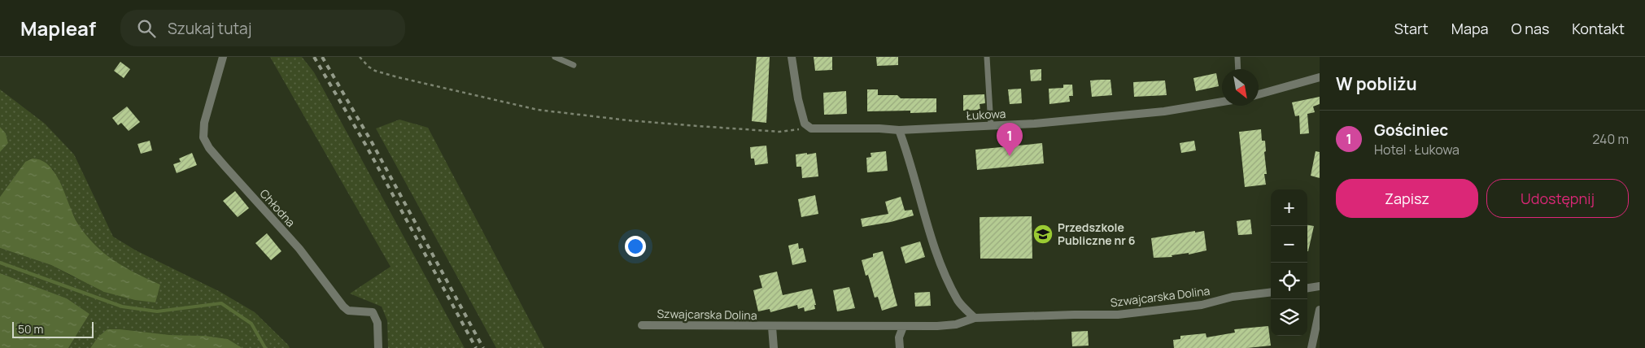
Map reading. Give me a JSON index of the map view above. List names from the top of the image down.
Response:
{
  "streets": {
    "street": ["Łukowa", "Chłodna", "Szwajcarska Dolina"]
  },
  "places": {
    "school or university": ["Przedszkole Publiczne nr 6"]
  },
  "scale_bar": "50 m",
  "north": "bottom right",
  "page": {
    "header": "Mapleaf",
    "search": "Szukaj tutaj",
    "nav": [
      "Start",
      "Mapa",
      "O nas",
      "Kontakt"
    ],
    "heading": "W pobliżu",
    "list": [
      {
        "mark": "1",
        "name": "Gościniec",
        "note": "Hotel · Łukowa",
        "value": "240 m"
      }
    ],
    "pins": "1",
    "buttons": ["Zapisz", "Udostępnij"],
    "map_buttons": ["+", "−"],
    "scale": "50 m"
  }
}
